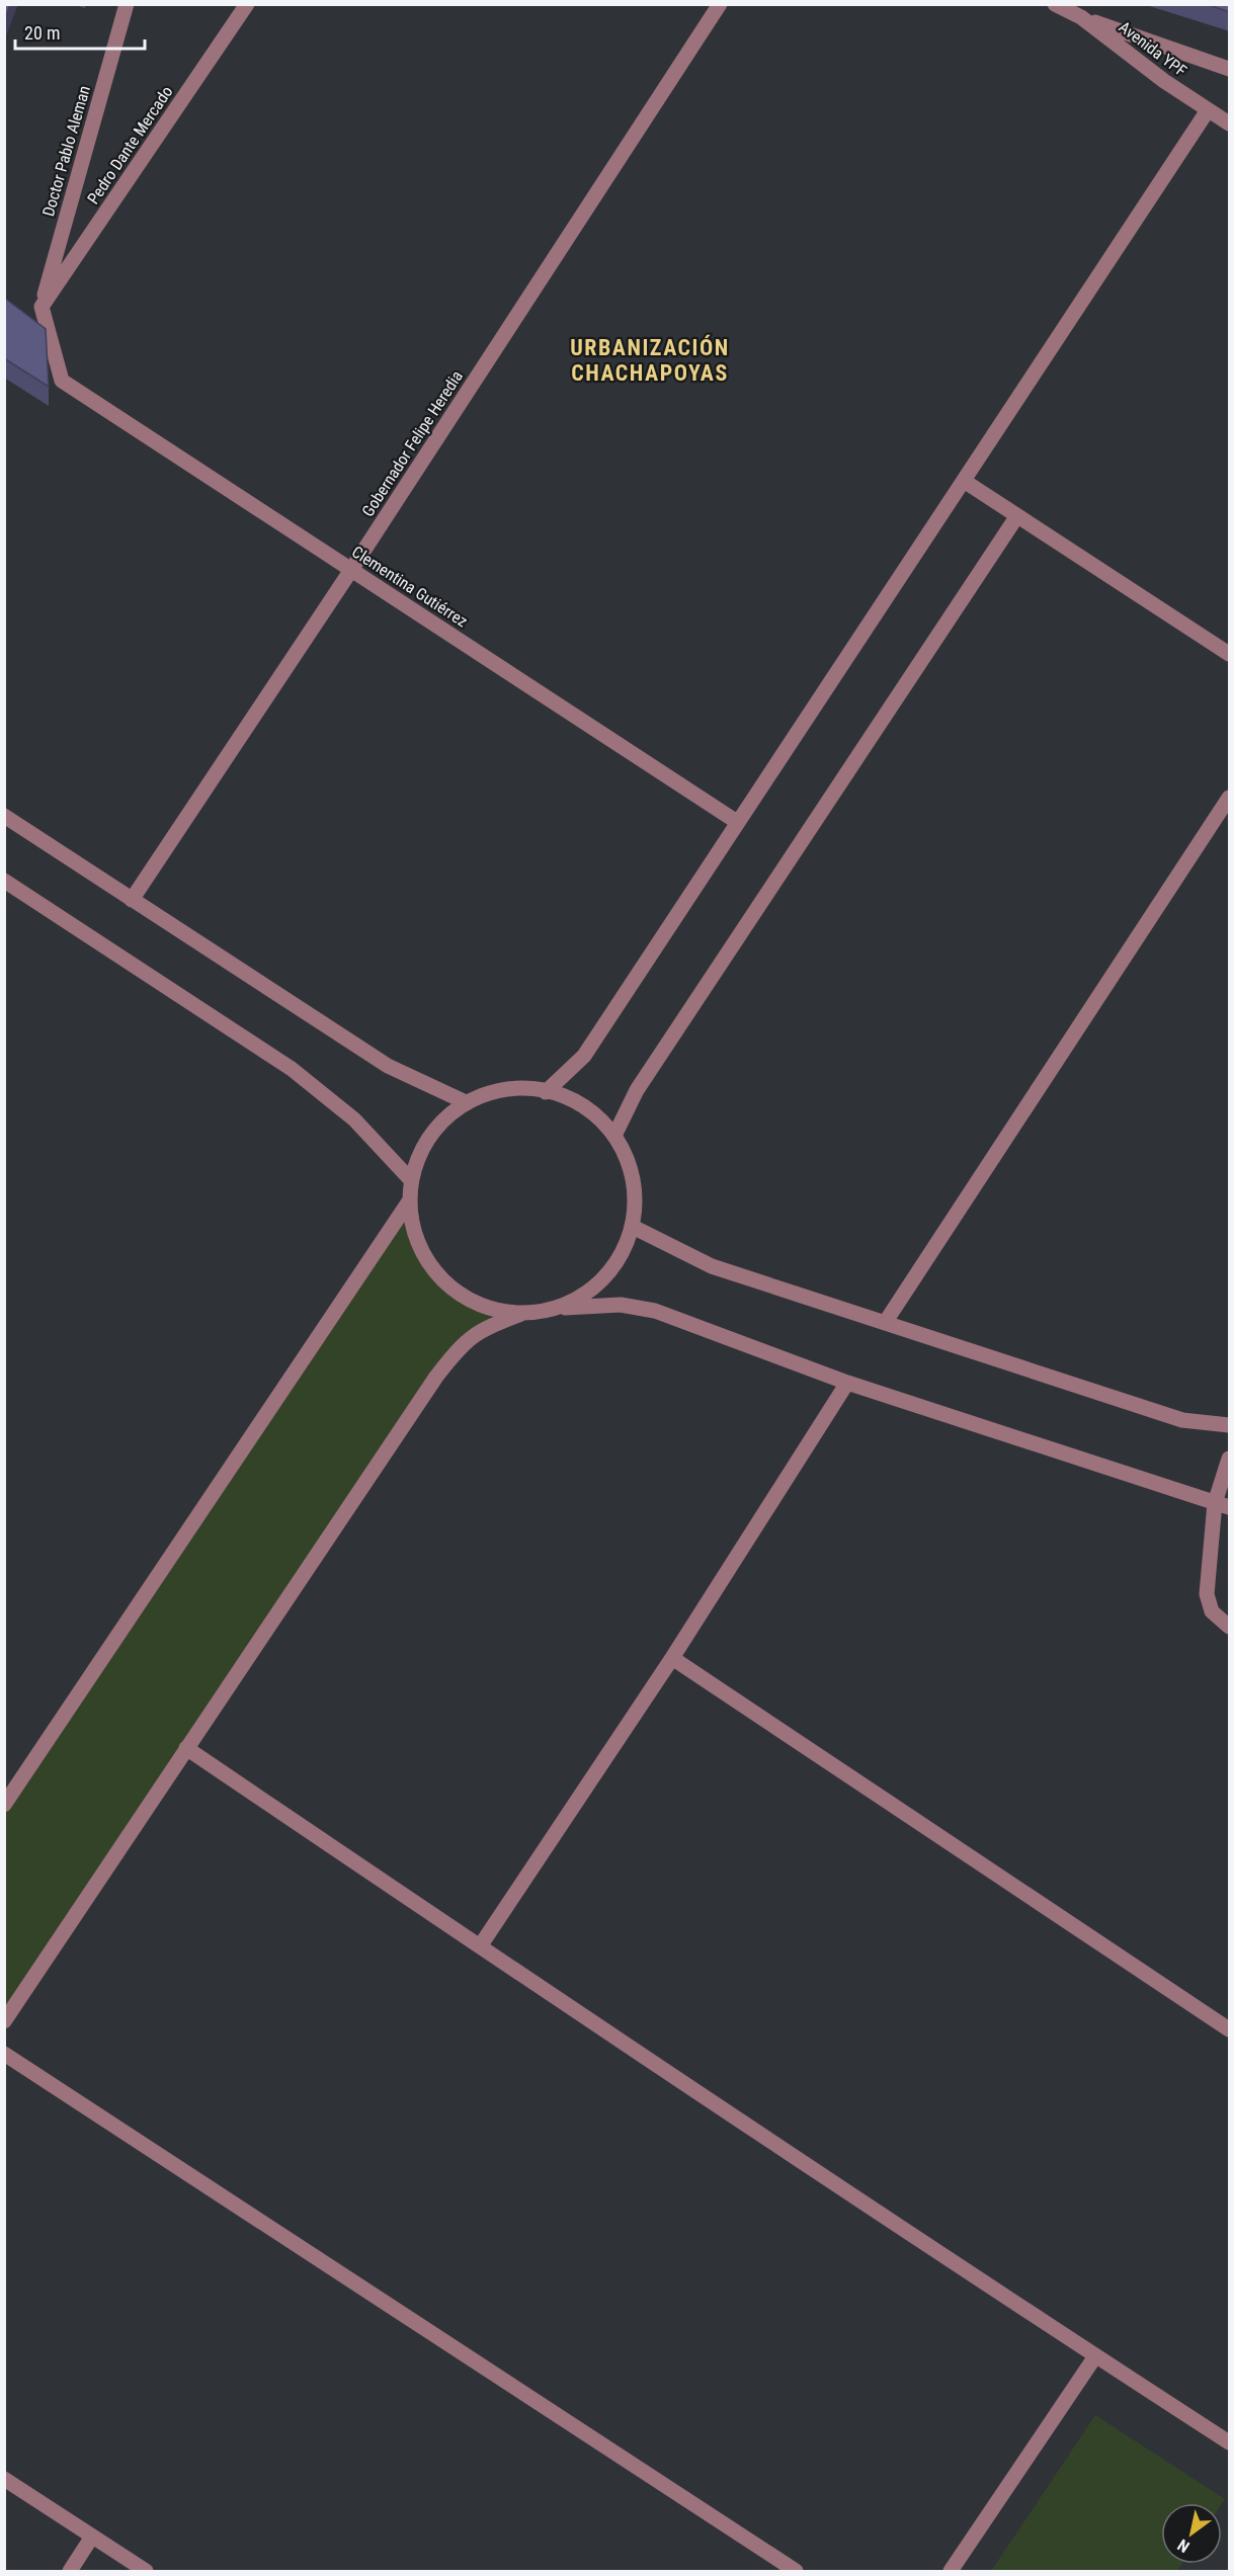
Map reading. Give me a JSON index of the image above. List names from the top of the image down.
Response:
{
  "streets": {
    "street": [
      "Avenida YPF",
      "Pedro Dante Mercado",
      "Doctor Pablo Aleman",
      "Gobernador Felipe Heredia",
      "Clementina Gutiérrez"
    ]
  },
  "crossings": [
    ["Pedro Dante Mercado", "Doctor Pablo Aleman"],
    ["Pedro Dante Mercado", "Clementina Gutiérrez"],
    ["Doctor Pablo Aleman", "Clementina Gutiérrez"],
    ["Gobernador Felipe Heredia", "Clementina Gutiérrez"]
  ],
  "districts": ["URBANIZACIÓN CHACHAPOYAS"],
  "scale_bar": "20 m",
  "north": "bottom left"
}
